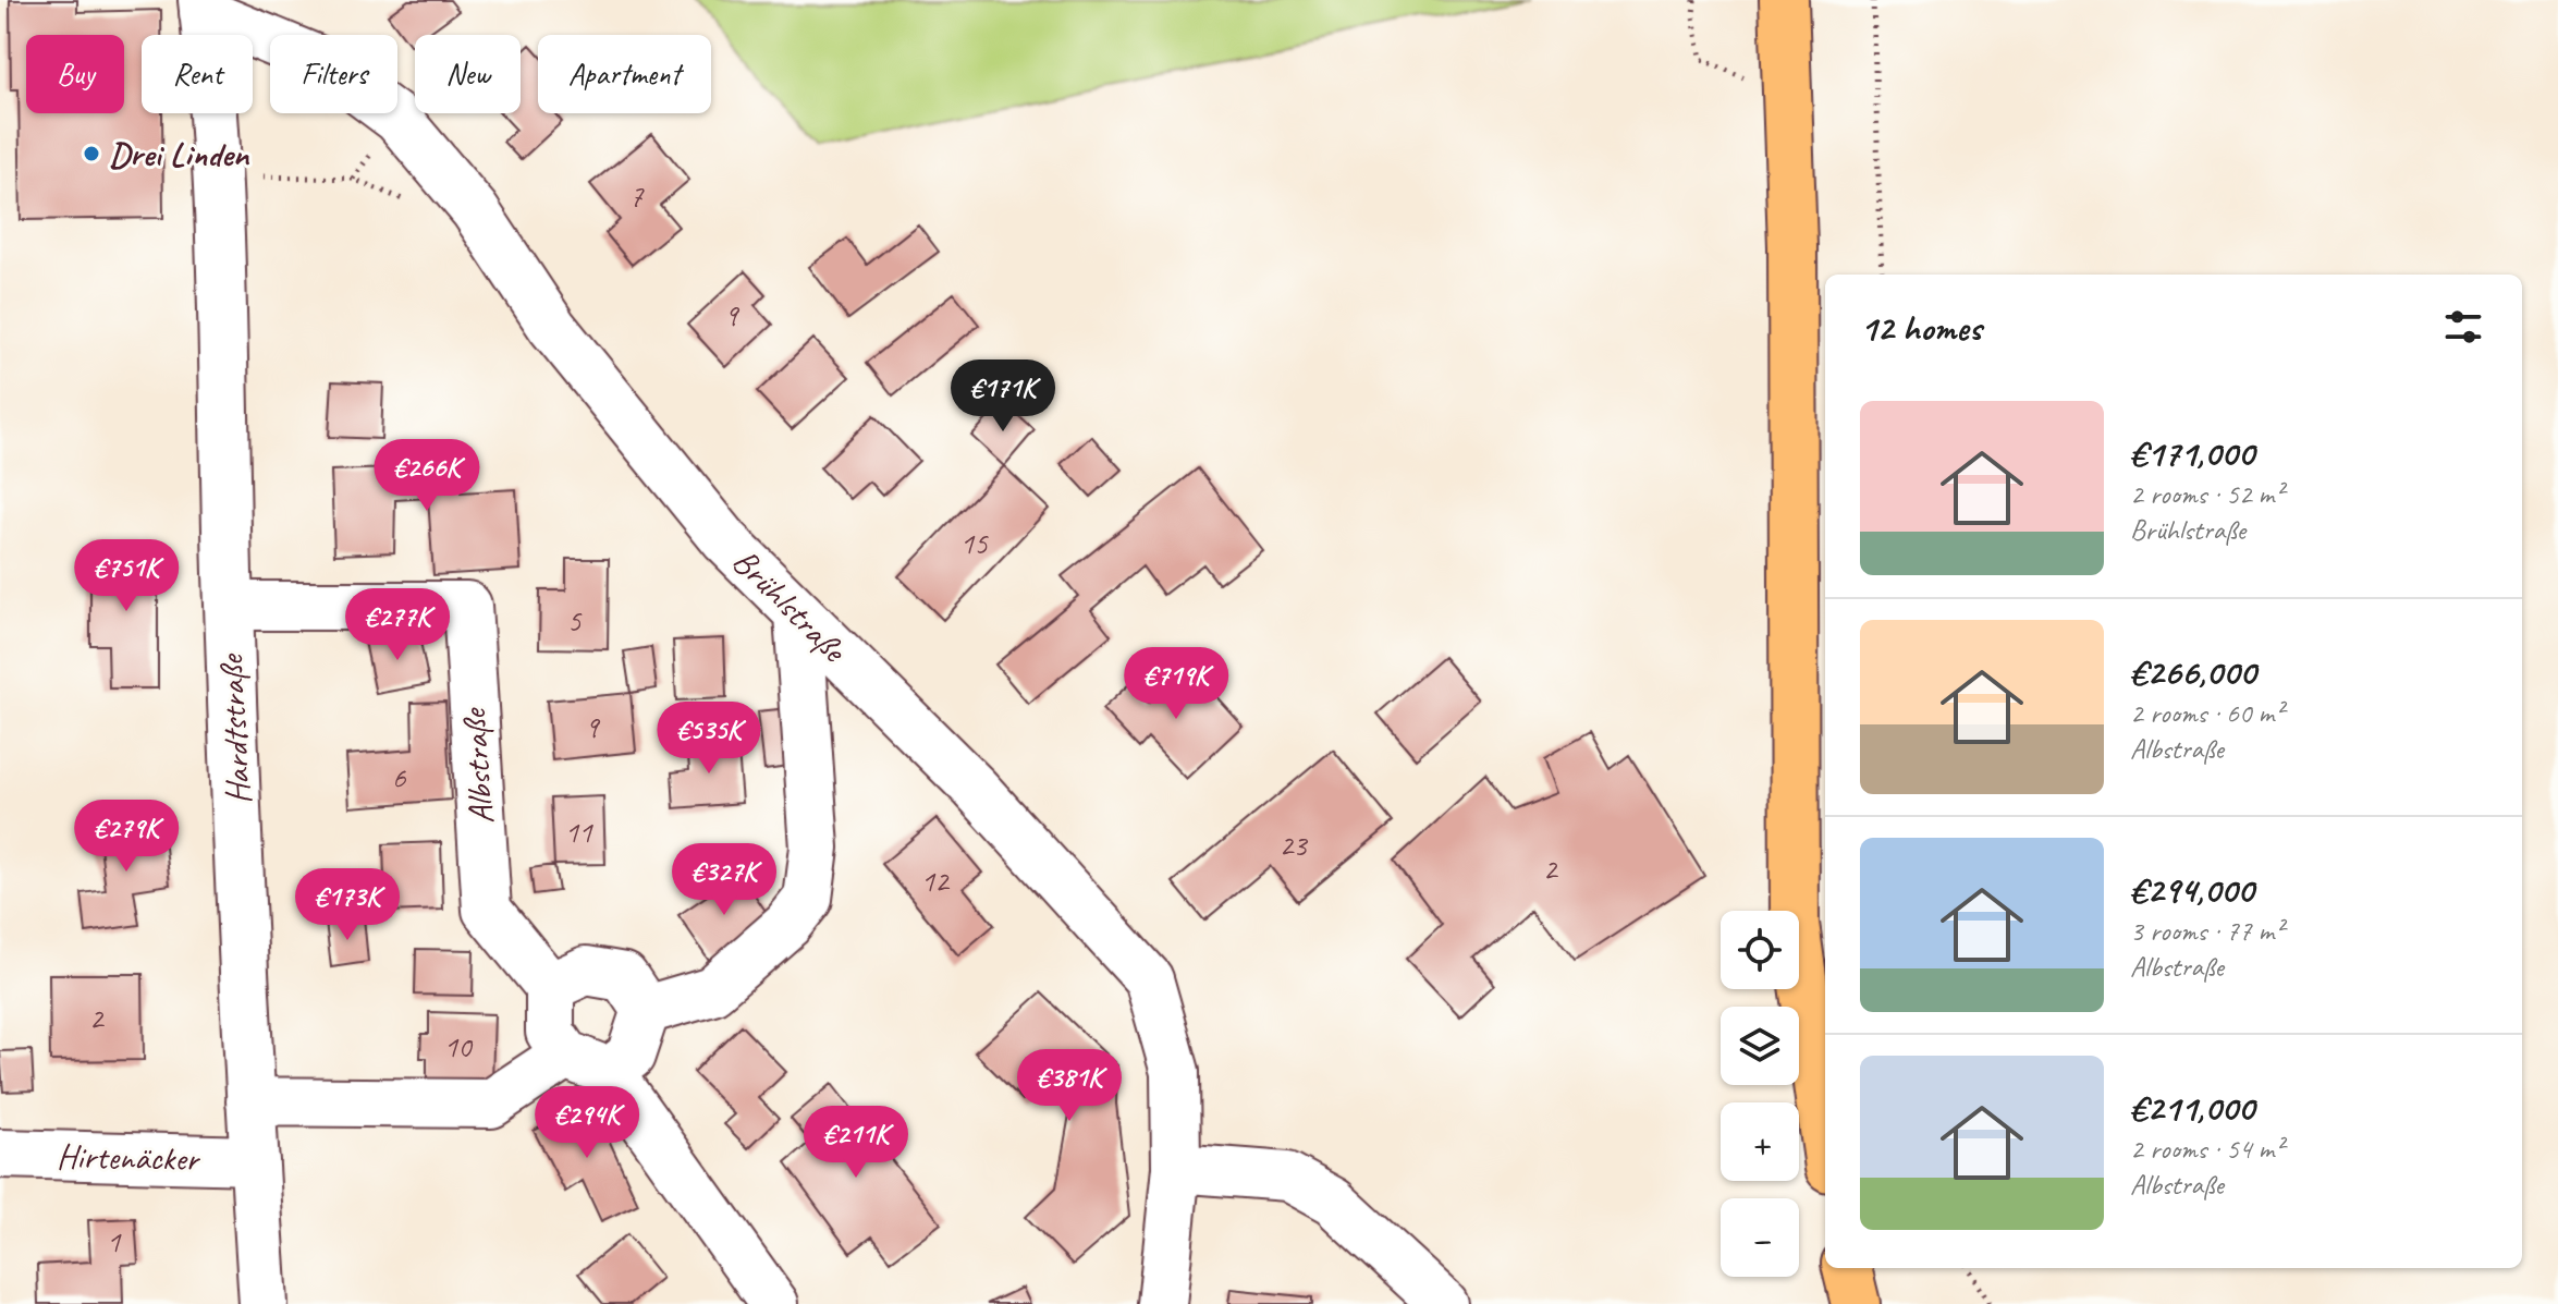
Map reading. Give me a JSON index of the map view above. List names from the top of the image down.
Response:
{
  "streets": {
    "street": [
      "Brühlstraße",
      "Hardtstraße",
      "Albstraße",
      "Hirtenäcker"
    ]
  },
  "crossings": [
    ["Brühlstraße", "Hardtstraße"],
    ["Hardtstraße", "Albstraße"],
    ["Hardtstraße", "Hirtenäcker"]
  ],
  "places": ["Drei Linden"],
  "house_numbers": [
    "7",
    "9",
    "15",
    "5",
    "9",
    "6",
    "11",
    "23",
    "2",
    "12",
    "2",
    "10",
    "1"
  ],
  "page": {
    "chip": [
      "Buy",
      "Rent",
      "Filters",
      "New",
      "Apartment"
    ],
    "heading": "12 homes",
    "price": [
      "€171K",
      "€266K",
      "€751K",
      "€277K",
      "€719K",
      "€535K",
      "€279K",
      "€327K",
      "€173K",
      "€381K",
      "€294K",
      "€211K"
    ],
    "list": [
      {
        "name": "€171,000",
        "note": "2 rooms · 52 m² · Brühlstraße"
      },
      {
        "name": "€266,000",
        "note": "2 rooms · 60 m² · Albstraße"
      },
      {
        "name": "€294,000",
        "note": "3 rooms · 77 m² · Albstraße"
      },
      {
        "name": "€211,000",
        "note": "2 rooms · 54 m² · Albstraße"
      }
    ],
    "map_buttons": ["+", "−"]
  }
}
